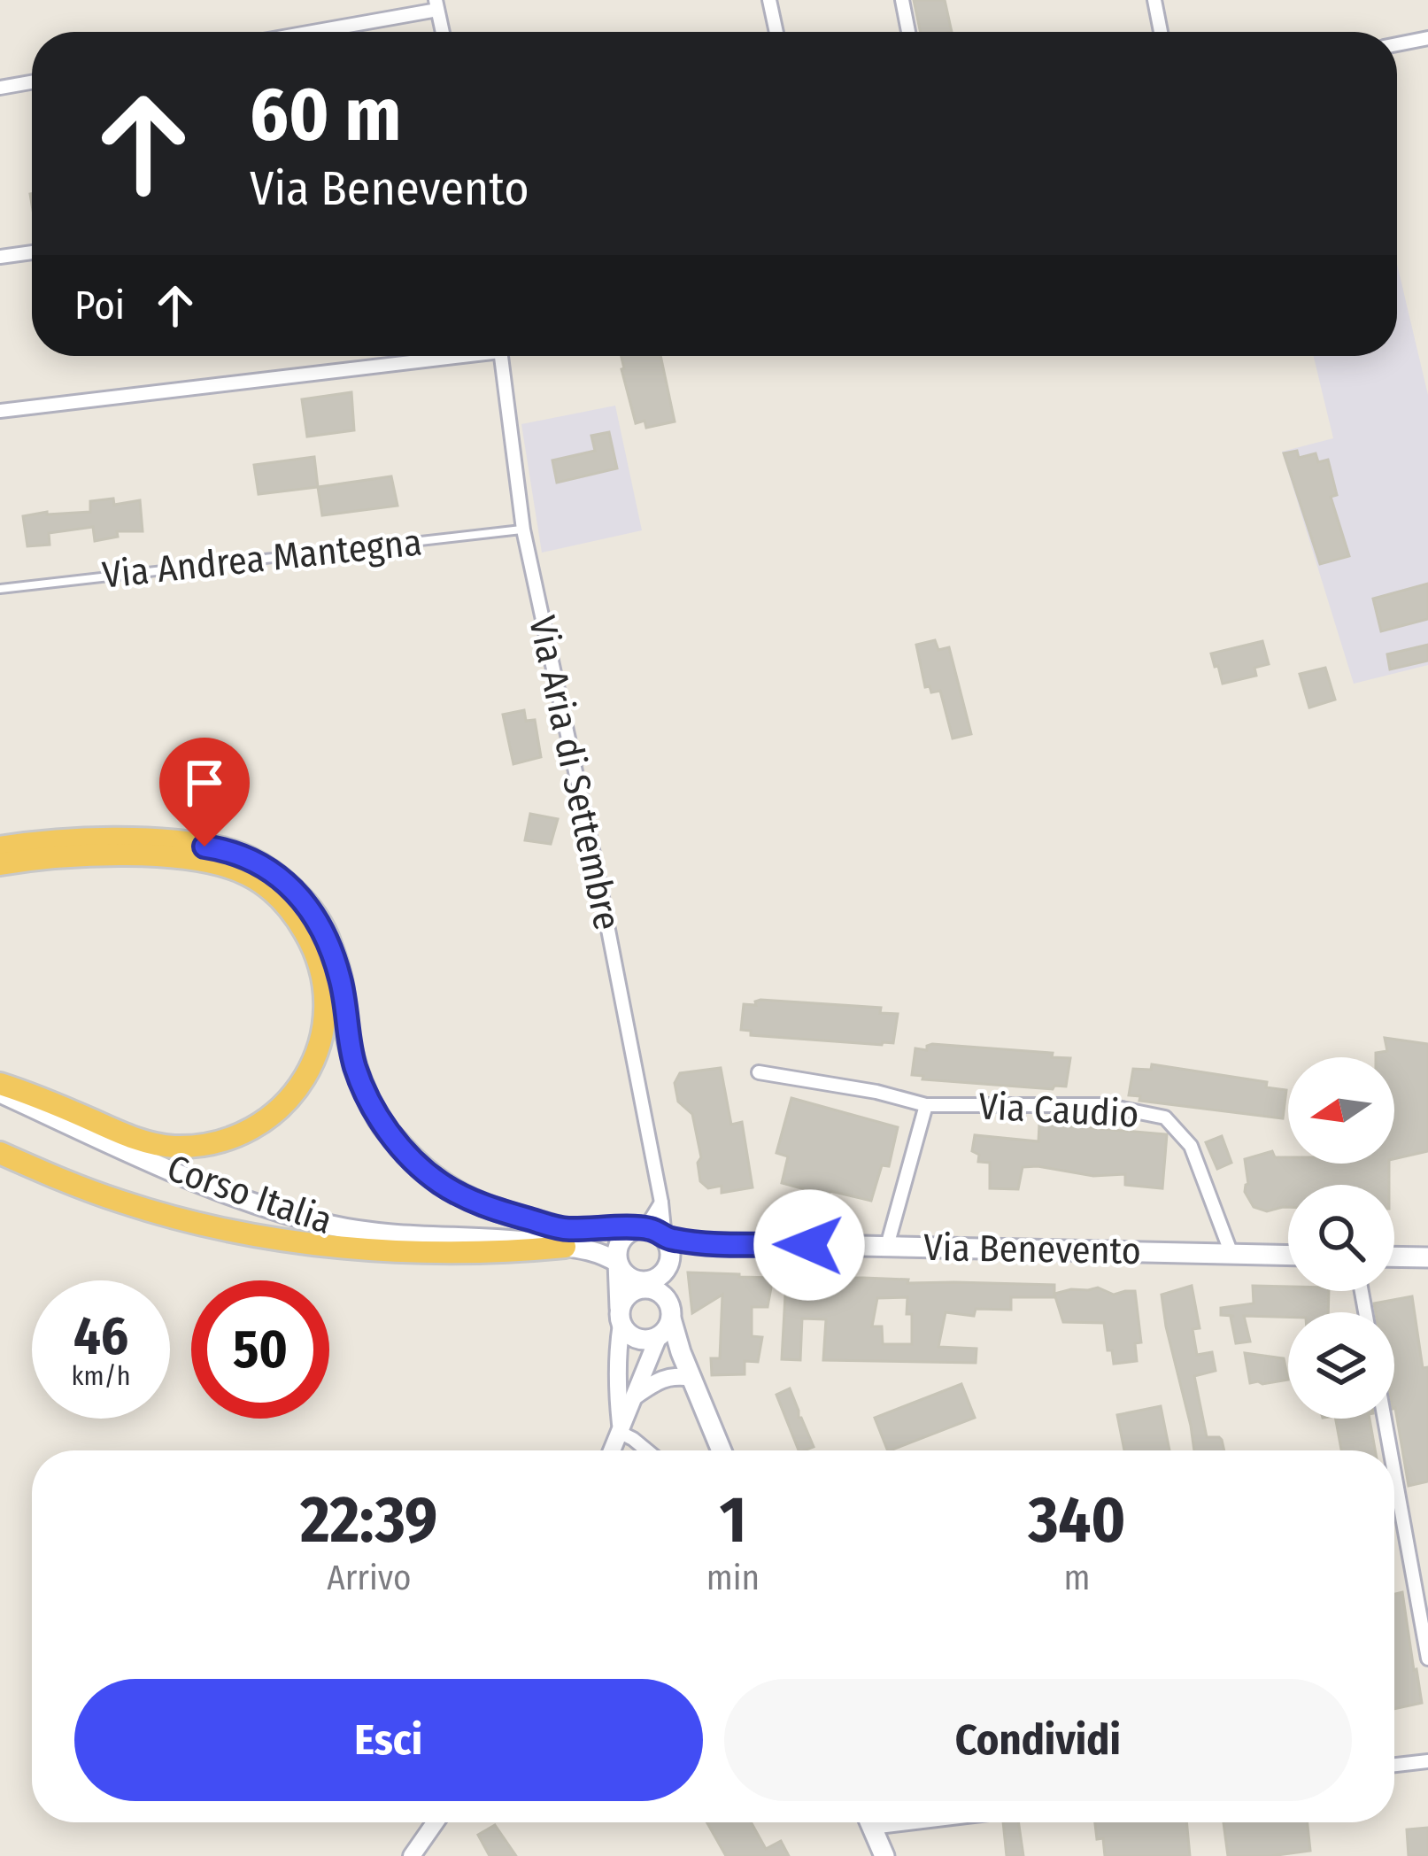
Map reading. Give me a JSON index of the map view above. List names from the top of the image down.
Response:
{
  "streets": {
    "main road": ["Corso Italia", "Via Benevento"],
    "street": ["Via Aria di Settembre", "Via Caudio"],
    "lane": ["Via Andrea Mantegna"]
  },
  "crossings": [
    ["Via Andrea Mantegna", "Via Aria di Settembre"],
    ["Via Aria di Settembre", "Via Benevento"],
    ["Via Caudio", "Via Benevento"]
  ],
  "north": "left",
  "page": {
    "turn": ["60 m", "Via Benevento"],
    "then": "Poi",
    "speed": "46 km/h",
    "limit": "50",
    "eta": [
      "22:39",
      "Arrivo",
      "1",
      "min",
      "340",
      "m"
    ],
    "buttons": ["Esci", "Condividi"]
  }
}
